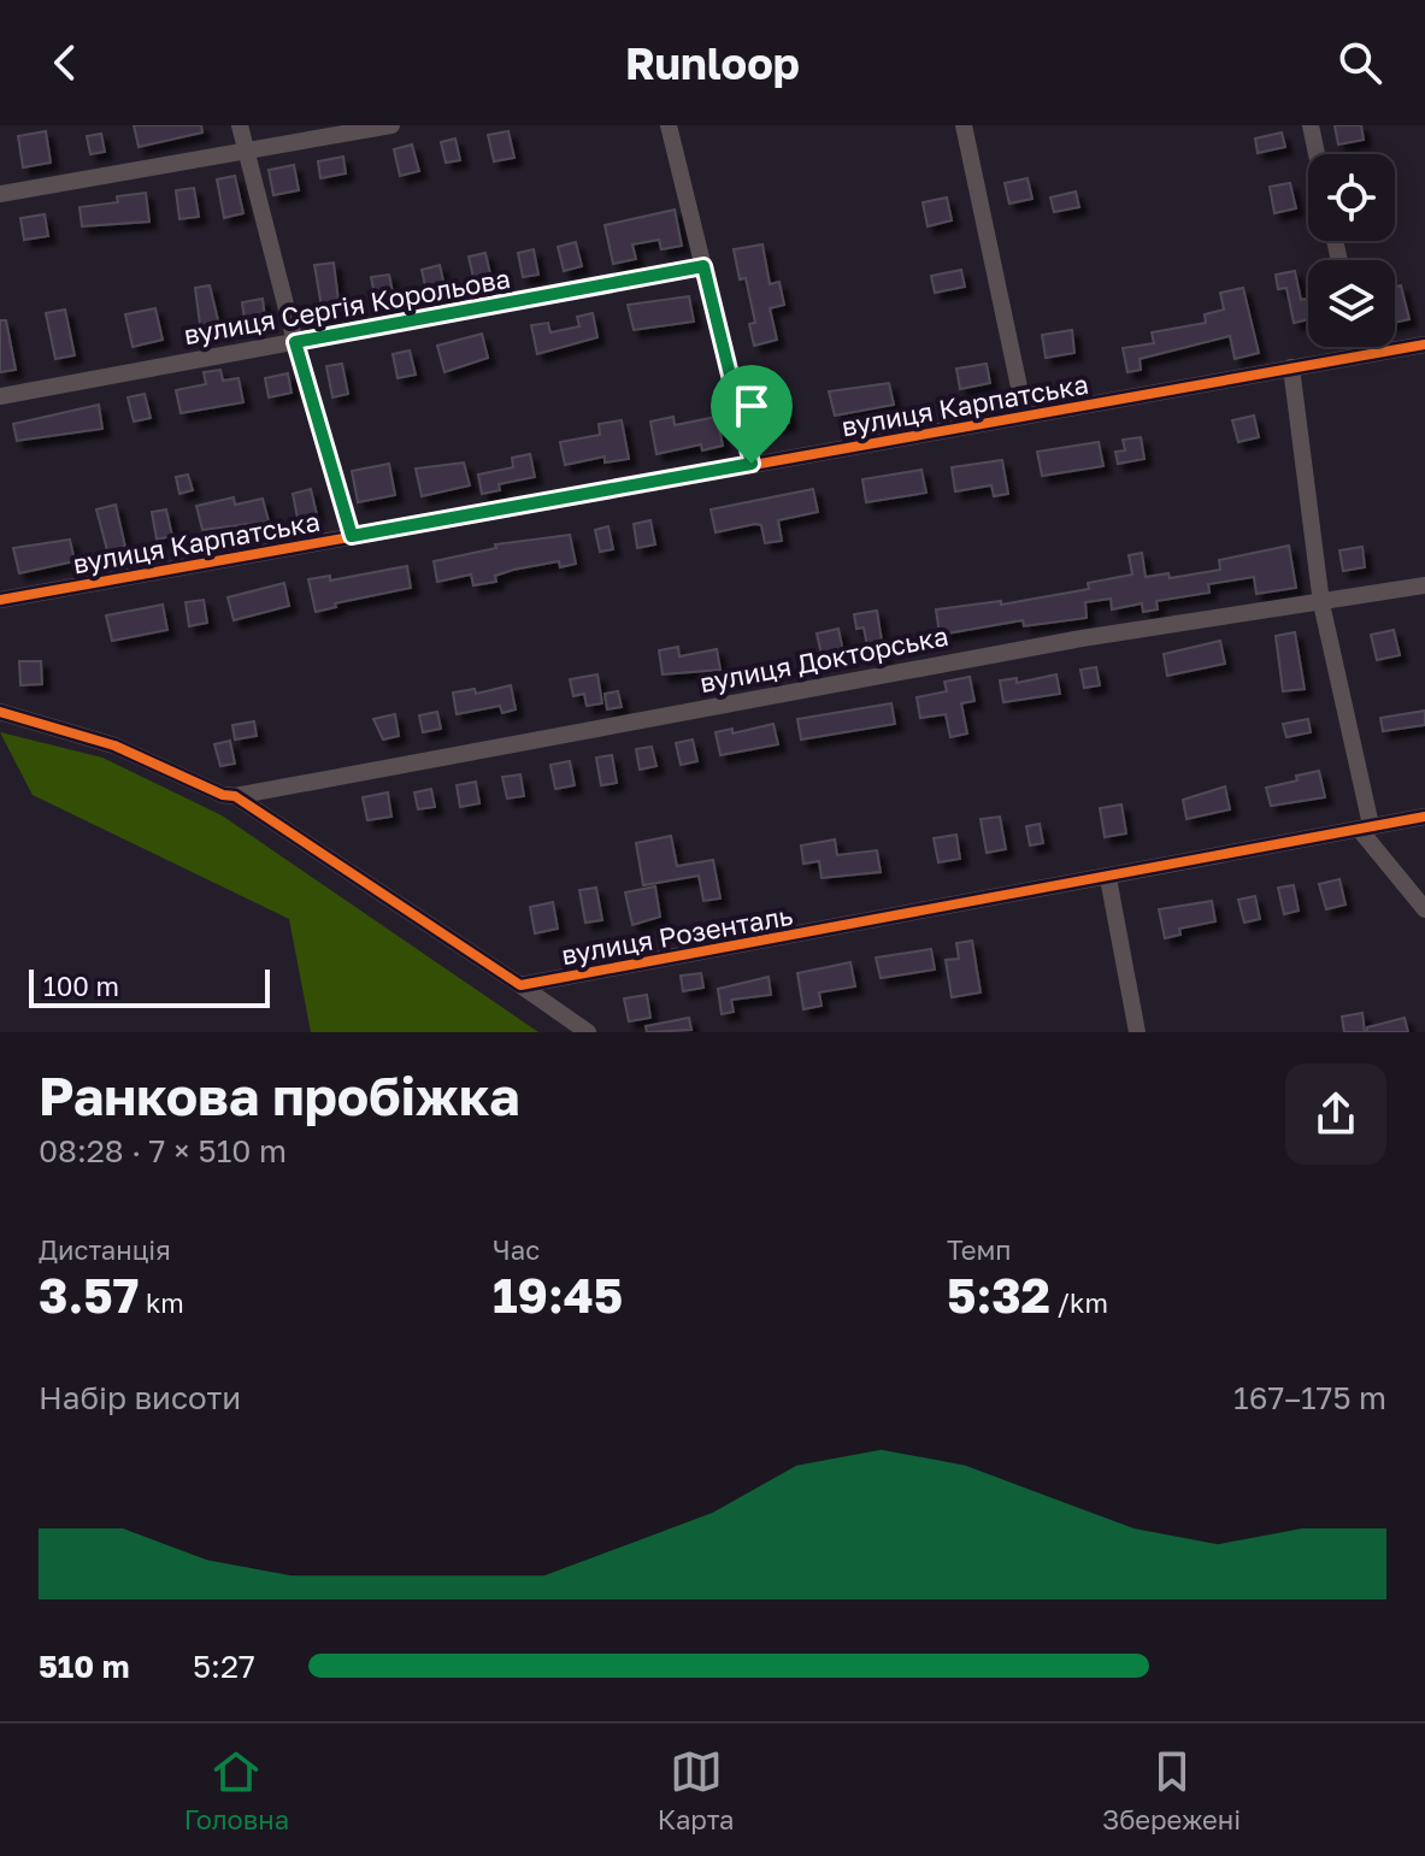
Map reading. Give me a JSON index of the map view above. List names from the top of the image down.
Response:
{
  "streets": {
    "street": [
      "вулиця Сергія Корольова",
      "вулиця Карпатська",
      "вулиця Докторська",
      "вулиця Розенталь"
    ]
  },
  "scale_bar": "100 m",
  "page": {
    "header": "Runloop",
    "scale": "100 m",
    "heading": ["Ранкова пробіжка", "08:28 · 7 × 510 m"],
    "stats": [
      ["Дистанція", "3.57 km"],
      ["Час", "19:45"],
      ["Темп", "5:32 /km"]
    ],
    "chart": ["Набір висоти", "167–175 m"],
    "list": [
      {
        "name": "510 m",
        "note": "5:27"
      }
    ],
    "tabs": ["Головна", "Карта", "Збережені"]
  }
}
